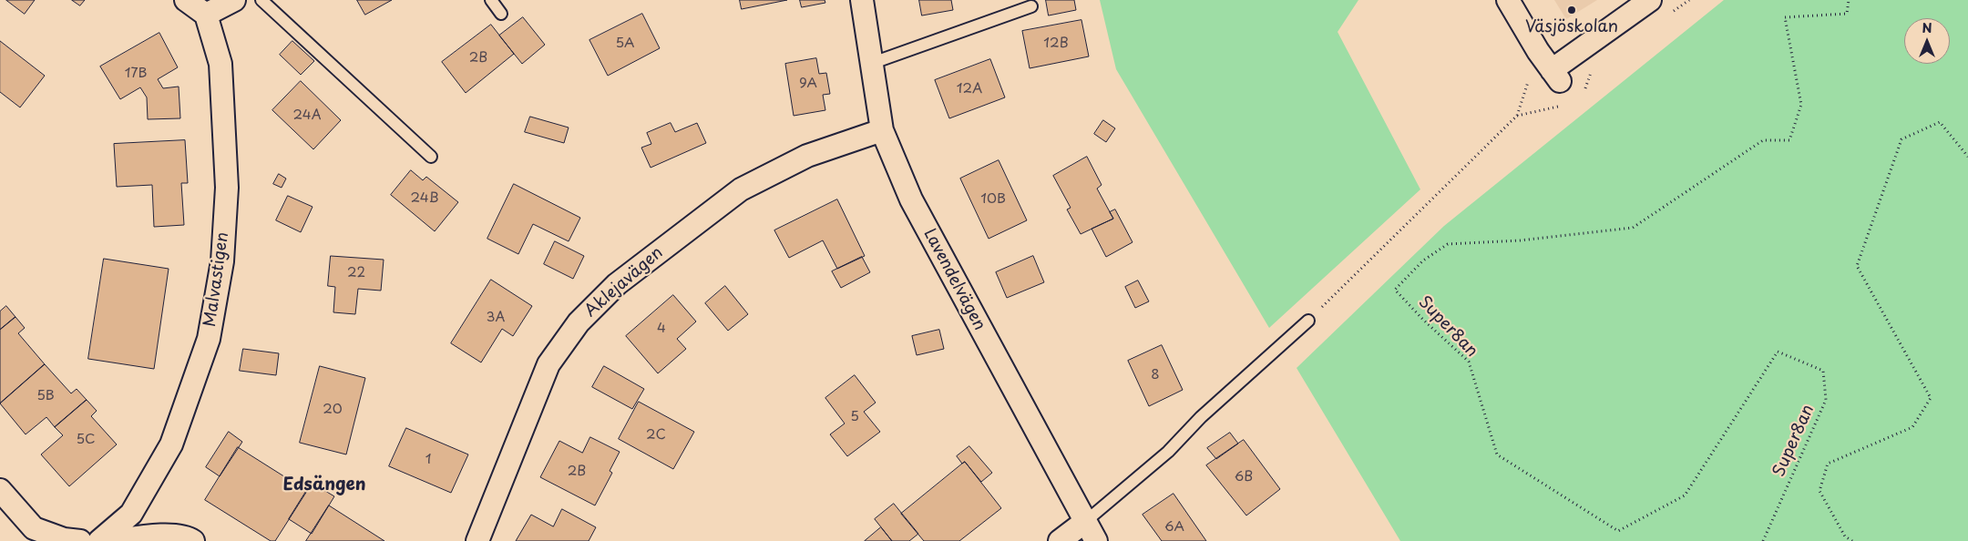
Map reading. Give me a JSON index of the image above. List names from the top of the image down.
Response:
{
  "streets": {
    "street": ["Malvastigen", "Lavendelvägen", "Aklejavägen"],
    "path": ["Super8an"]
  },
  "crossings": [
    ["Lavendelvägen", "Aklejavägen"]
  ],
  "districts": ["Edsängen"],
  "places": ["Väsjöskolan"],
  "house_numbers": [
    "5A",
    "12B",
    "2B",
    "17B",
    "9A",
    "12A",
    "24A",
    "24B",
    "10B",
    "22",
    "3A",
    "4",
    "8",
    "5B",
    "20",
    "5",
    "2C",
    "5C",
    "1",
    "2B",
    "6B",
    "6A"
  ],
  "north": "top"
}
